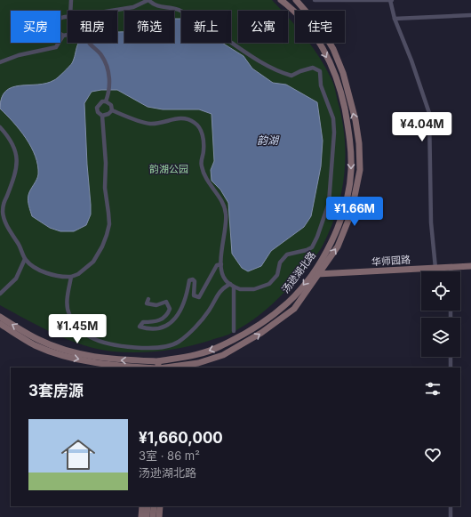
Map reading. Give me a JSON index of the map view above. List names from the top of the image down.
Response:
{
  "streets": {
    "street": ["华师园路", "汤逊湖北路"]
  },
  "crossings": [
    ["华师园路", "汤逊湖北路"]
  ],
  "water": ["韵湖"],
  "parks": ["韵湖公园"],
  "page": {
    "chip": [
      "买房",
      "租房",
      "筛选",
      "新上",
      "公寓",
      "住宅"
    ],
    "price": ["¥4.04M", "¥1.66M", "¥1.45M"],
    "heading": "3套房源",
    "list": [
      {
        "name": "¥1,660,000",
        "note": "3室 · 86 m² · 汤逊湖北路"
      }
    ]
  }
}
